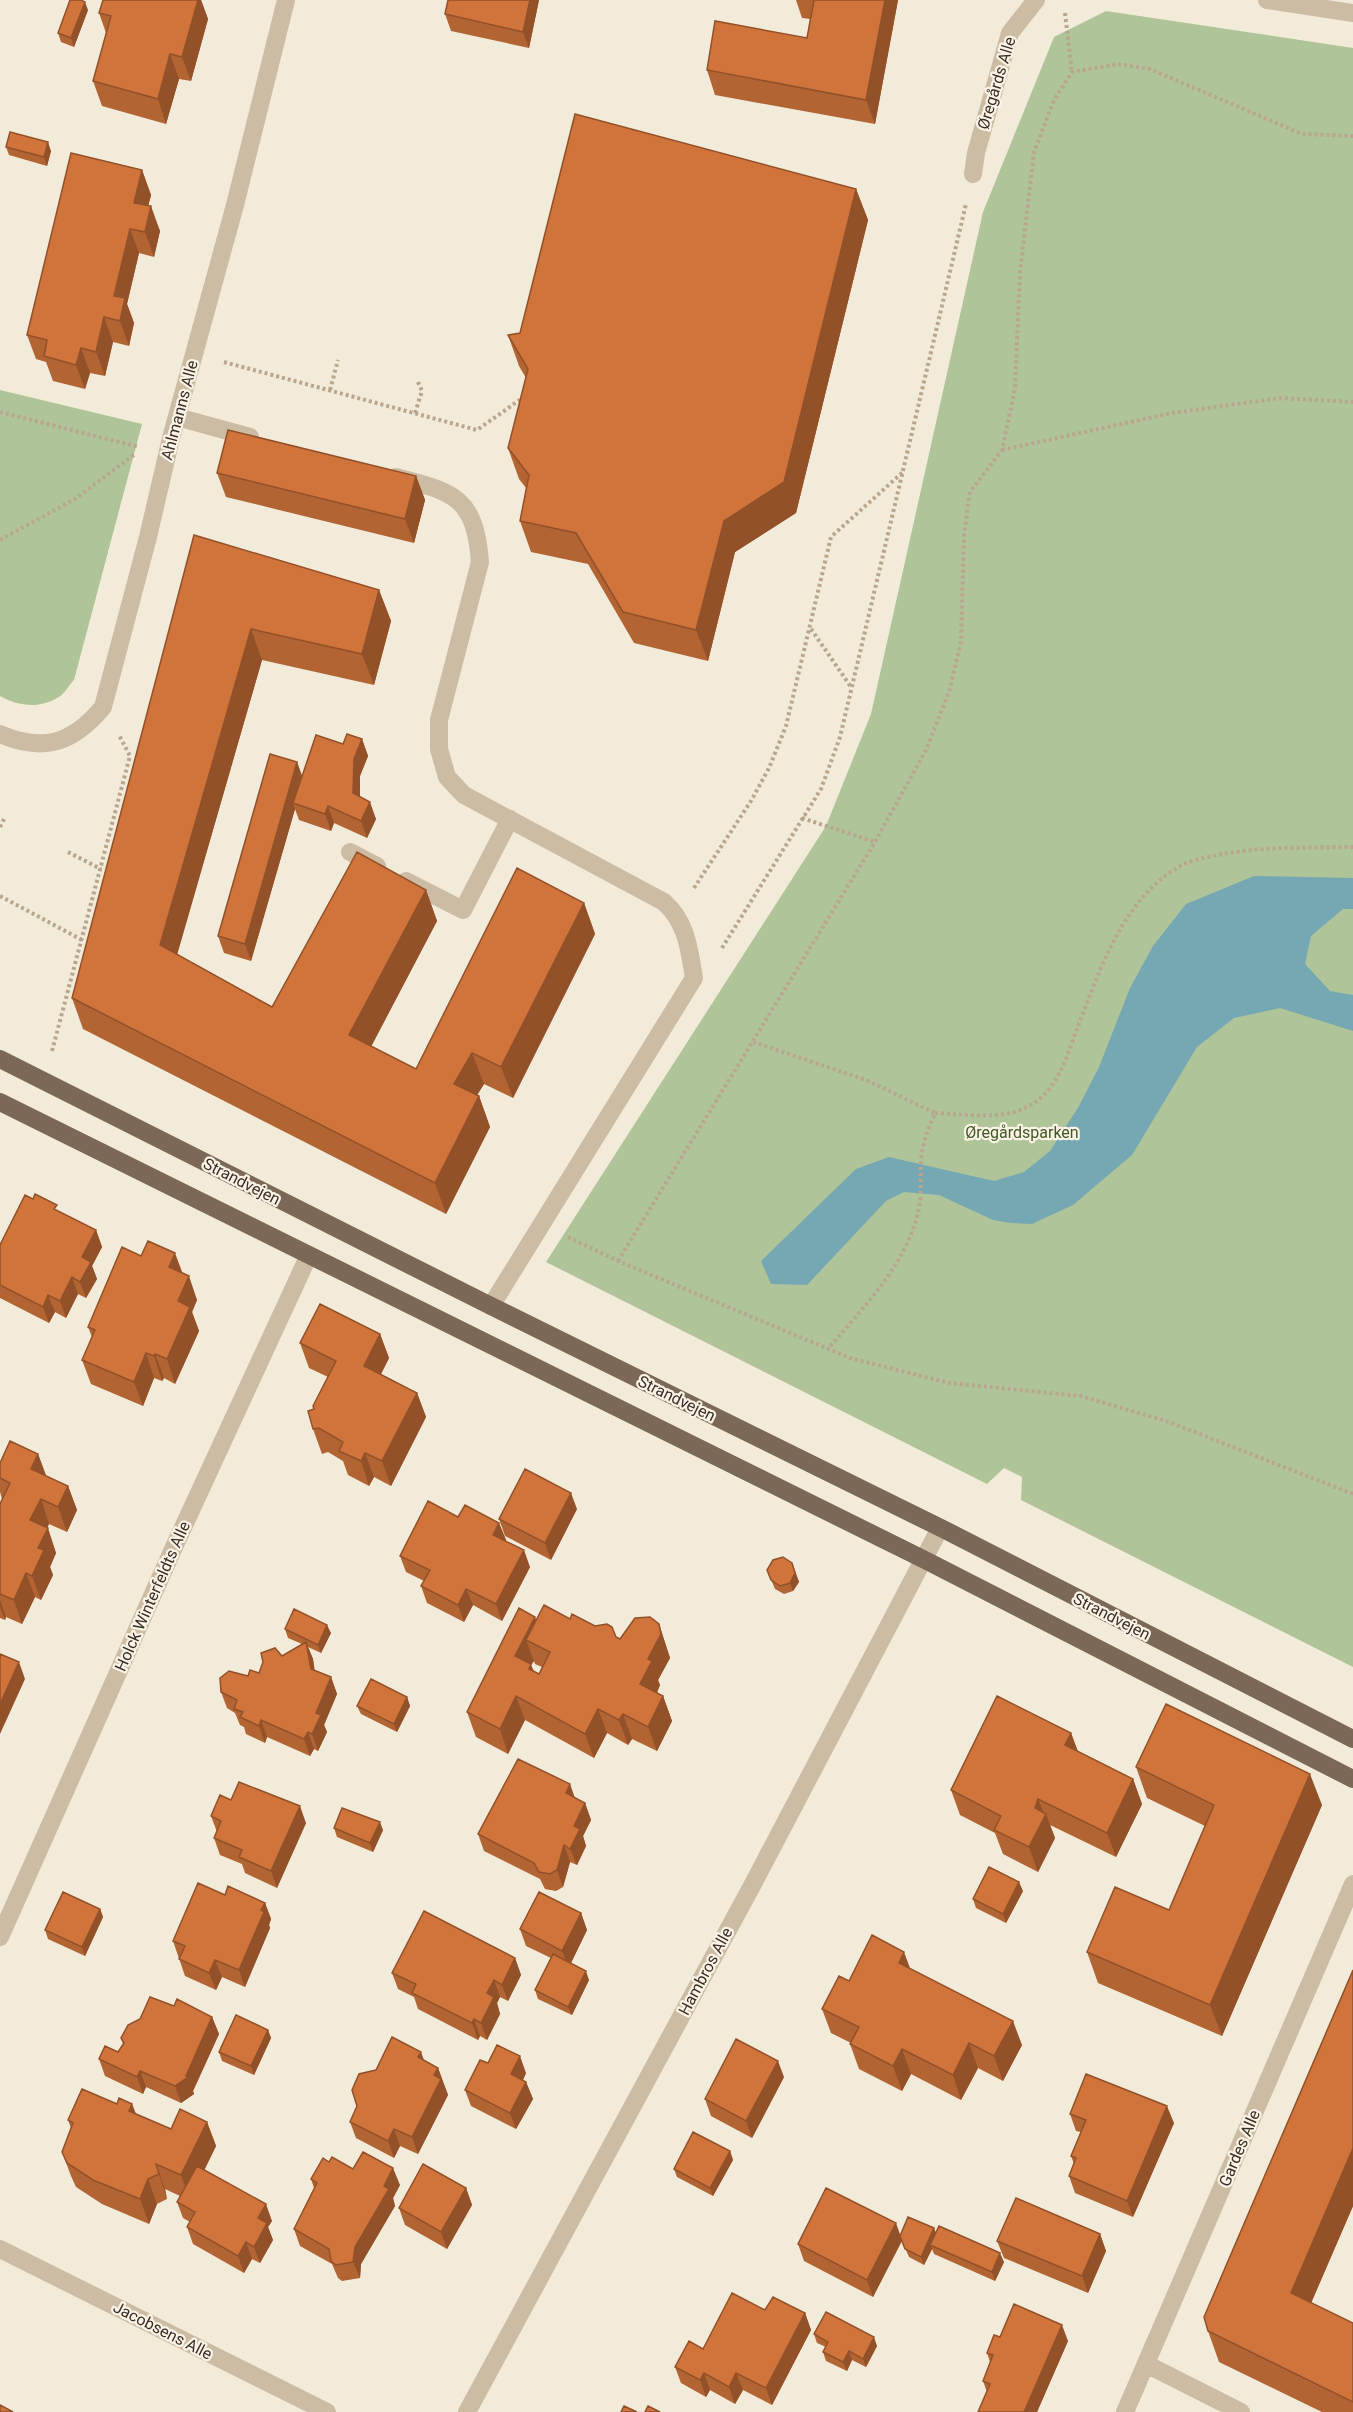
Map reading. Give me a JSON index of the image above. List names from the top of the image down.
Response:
{
  "streets": {
    "main road": ["Strandvejen"],
    "street": [
      "Øregårds Alle",
      "Ahlmanns Alle",
      "Holck Winterfeldts Alle",
      "Hambros Alle",
      "Gardes Alle",
      "Jacobsens Alle"
    ]
  },
  "crossings": [
    ["Strandvejen", "Hambros Alle"]
  ],
  "parks": ["Øregårdsparken"]
}
